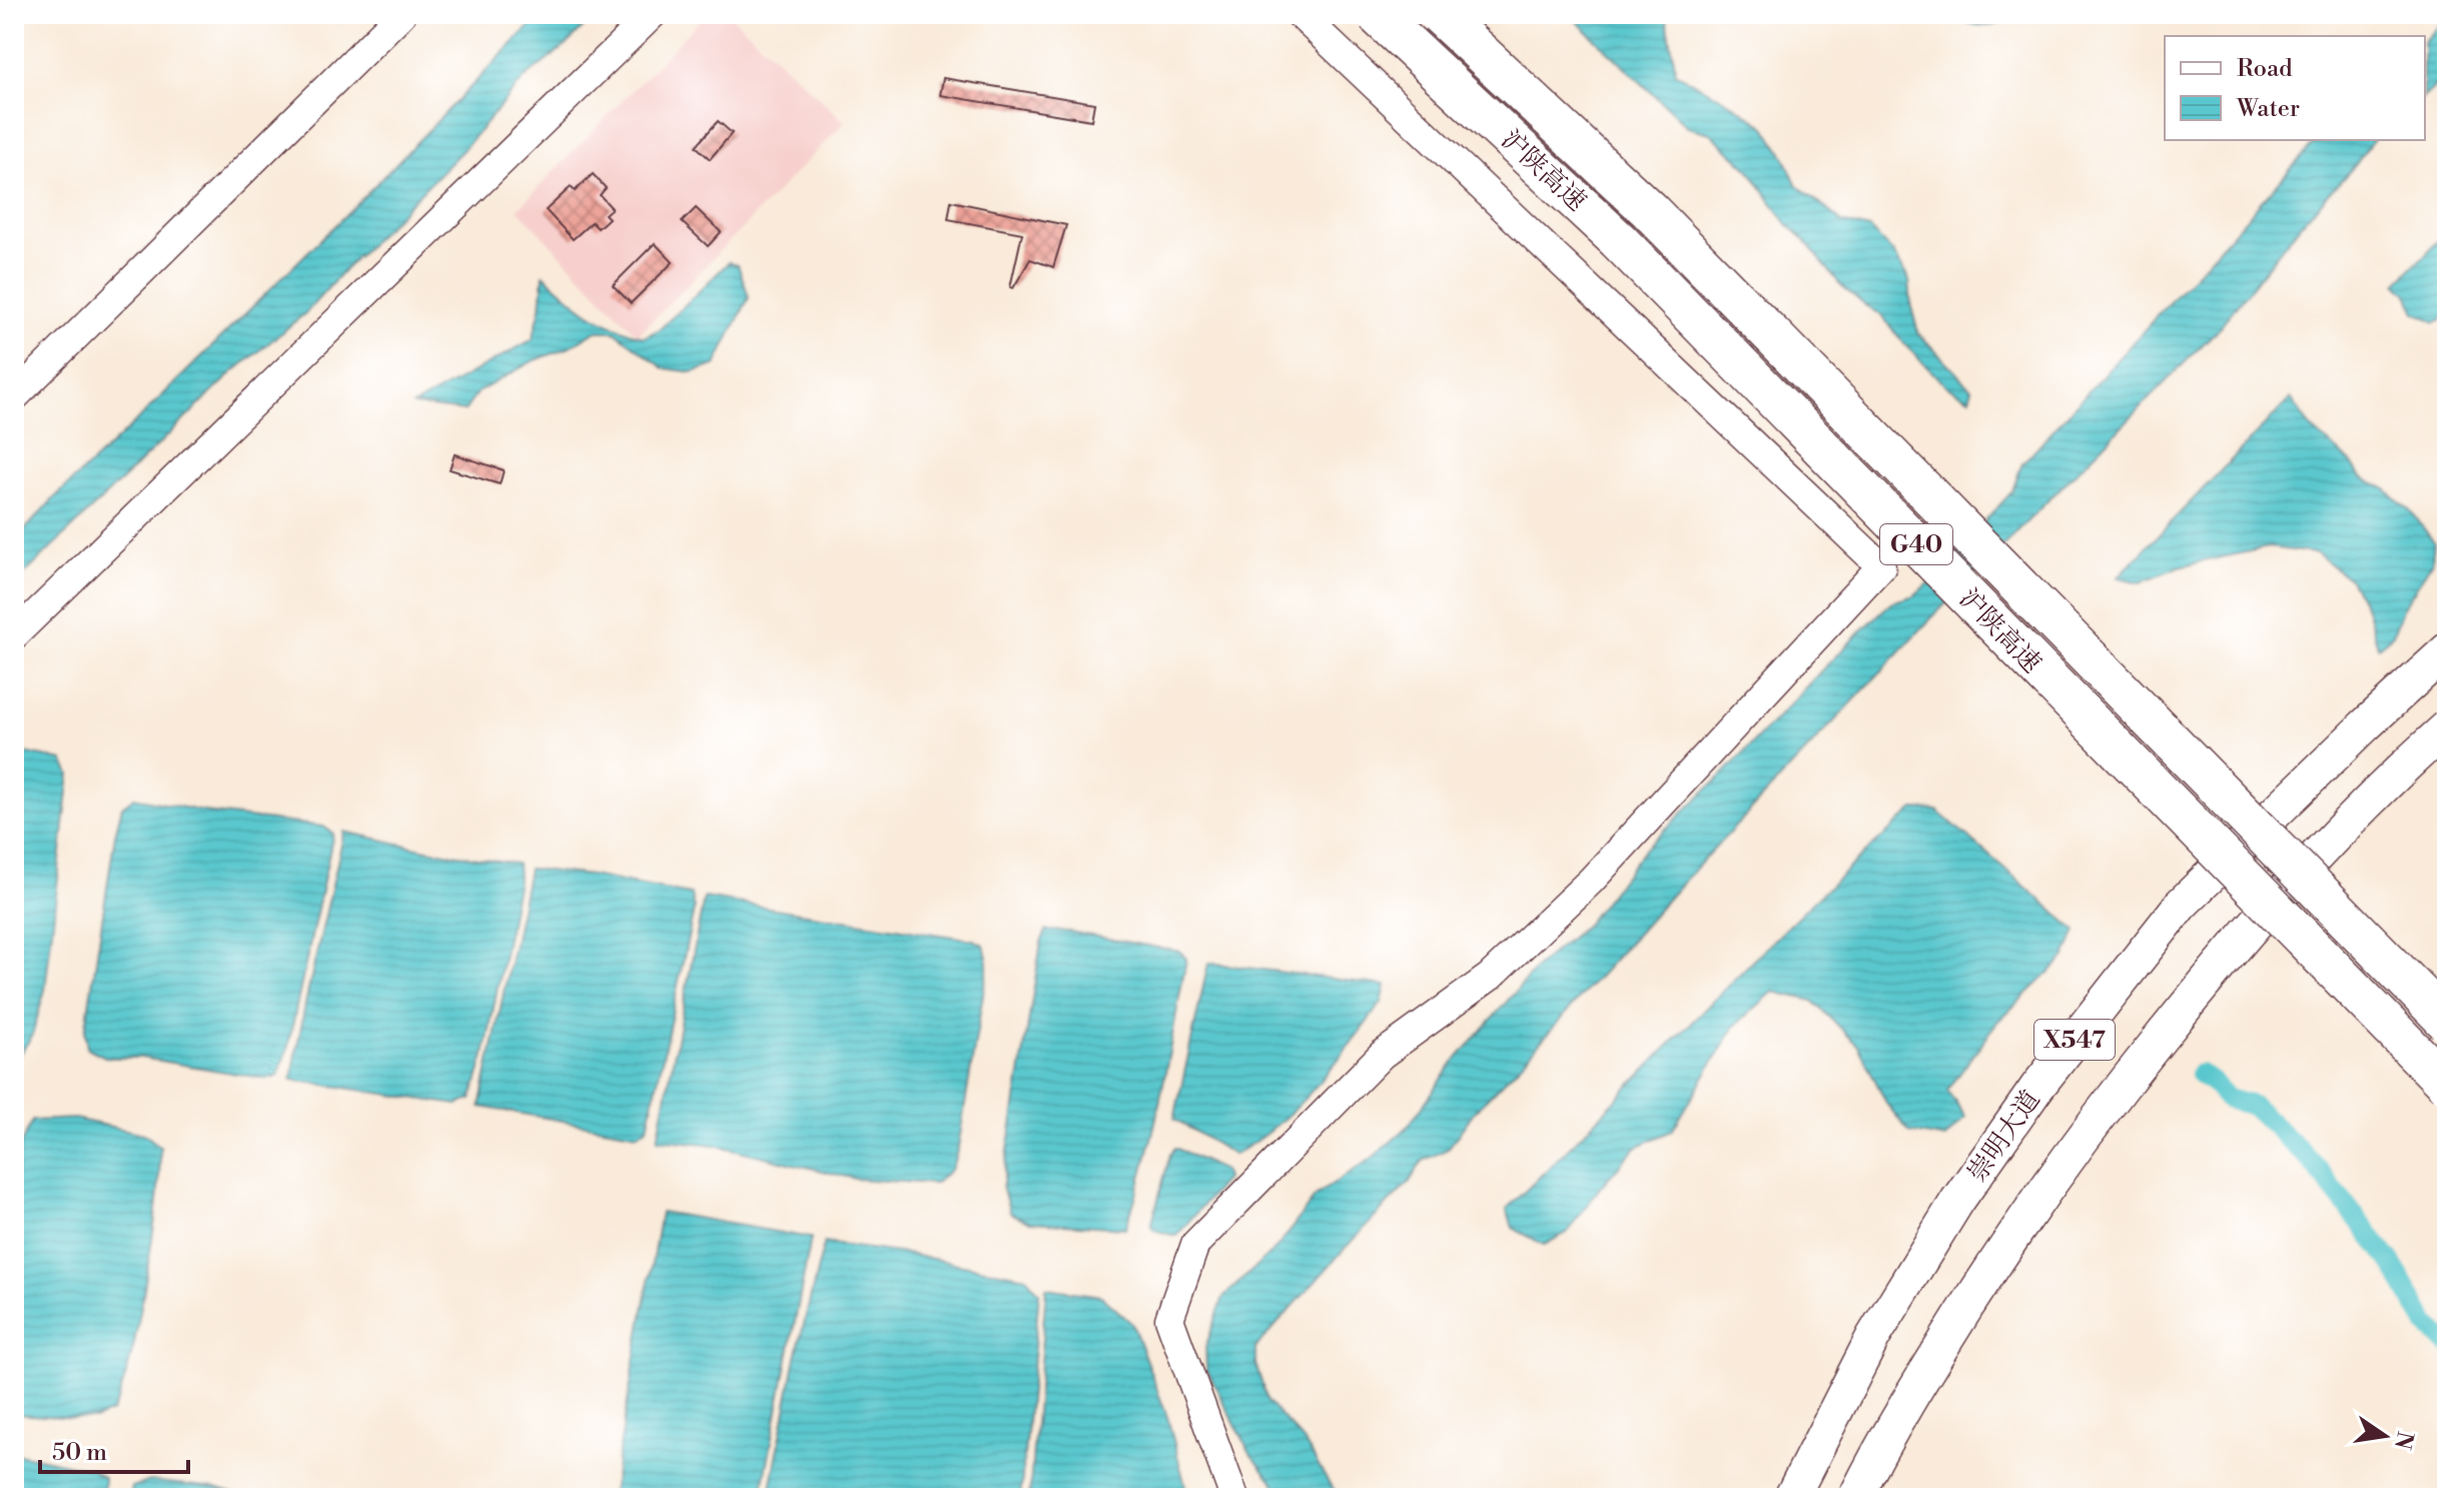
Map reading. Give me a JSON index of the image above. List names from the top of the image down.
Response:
{
  "streets": {
    "highway": ["沪陕高速", "G40"],
    "main road": ["X547", "崇明大道"]
  },
  "legend": ["Road", "Water"],
  "scale_bar": "50 m",
  "north": "right"
}
